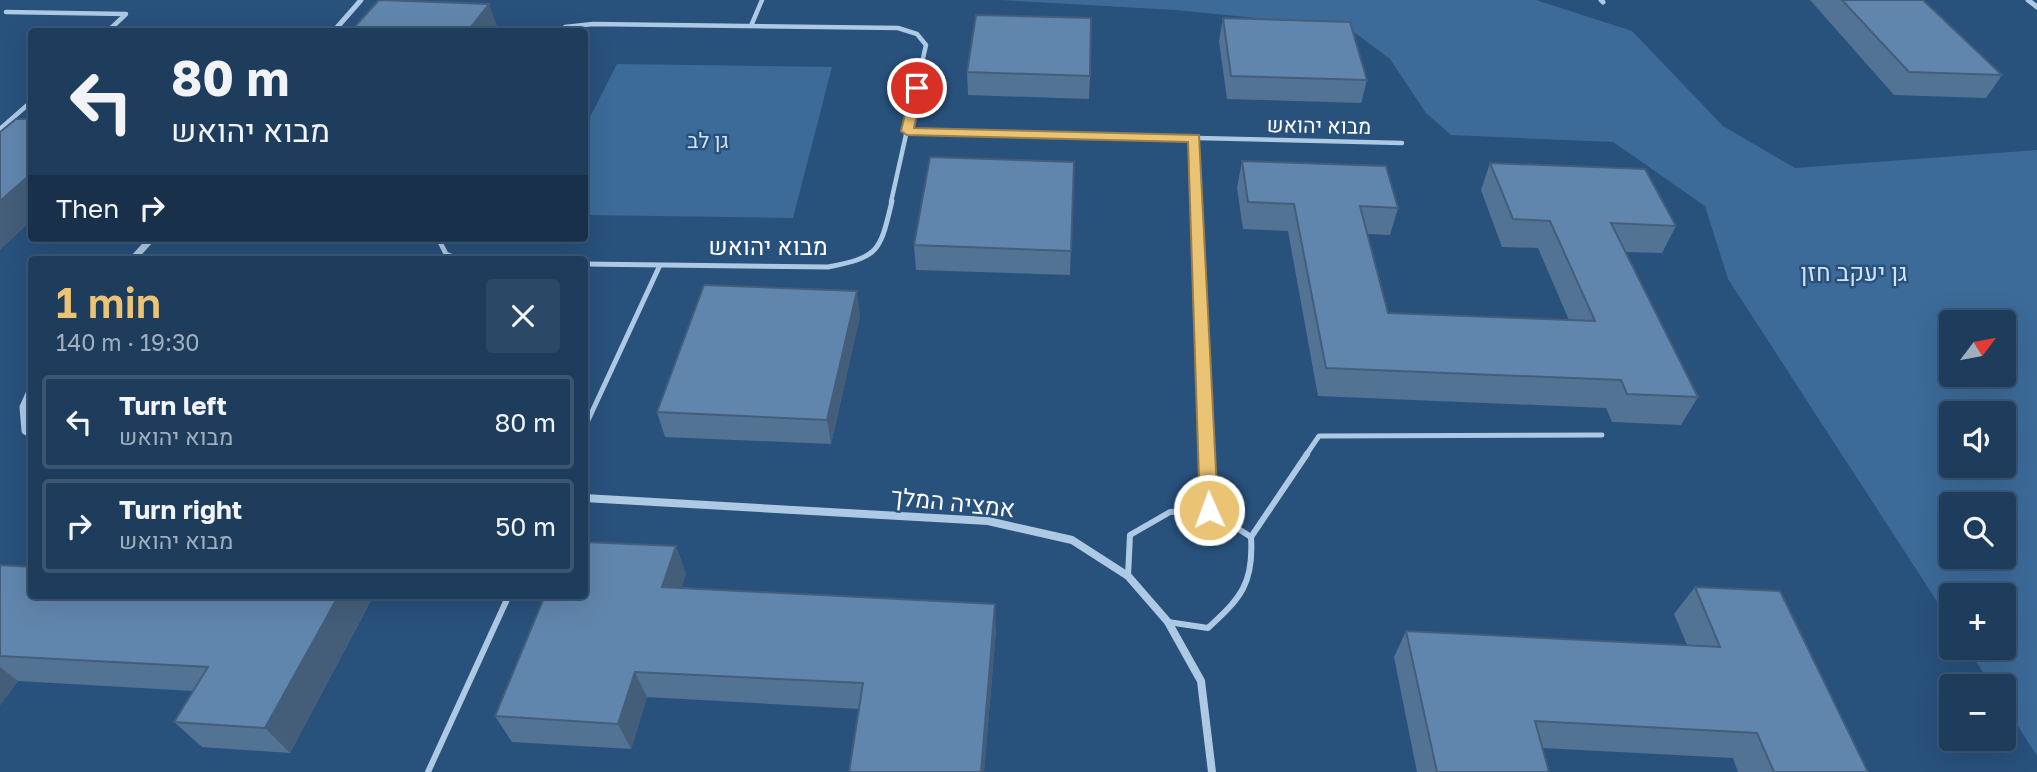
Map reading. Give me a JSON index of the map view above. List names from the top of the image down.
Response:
{
  "streets": {
    "street": ["אמציה המלך"],
    "lane": ["מבוא יהואש"]
  },
  "parks": ["גן לב", "גן יעקב חזן"],
  "north": "top right",
  "page": {
    "turn": ["80 m", "מבוא יהואש"],
    "then": "Then",
    "heading": ["1 min", "140 m · 19:30"],
    "map_buttons": ["+", "−"],
    "list": [
      {
        "name": "Turn left",
        "note": "מבוא יהואש",
        "value": "80 m"
      },
      {
        "name": "Turn right",
        "note": "מבוא יהואש",
        "value": "50 m"
      }
    ]
  }
}
